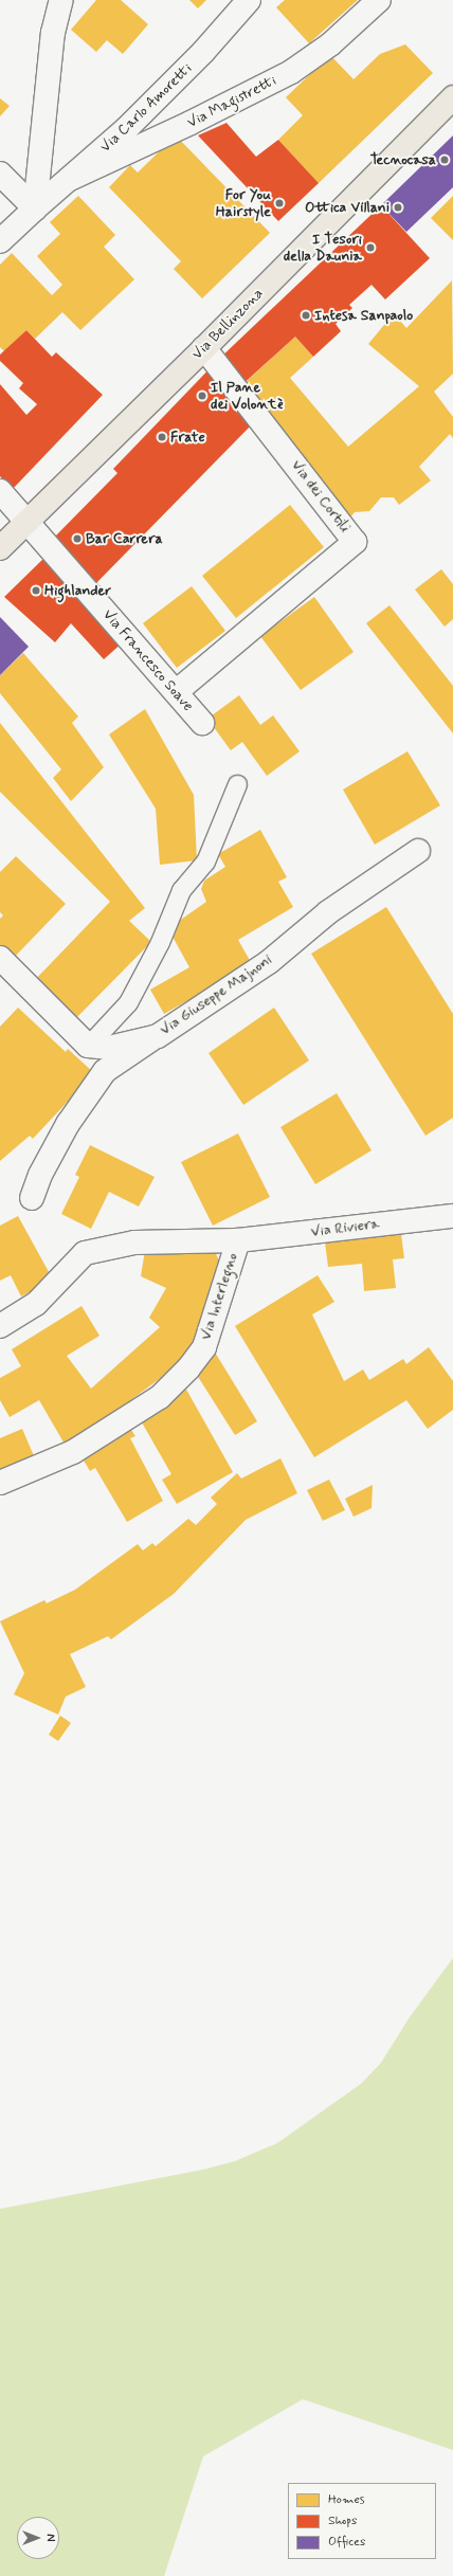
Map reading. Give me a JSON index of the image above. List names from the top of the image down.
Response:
{
  "streets": {
    "main road": ["Via Bellinzona"],
    "street": [
      "Via Magistretti",
      "Via Carlo Amoretti",
      "Via dei Cortili",
      "Via Francesco Soave",
      "Via Giuseppe Majnoni",
      "Via Riviera",
      "Via Interlegno"
    ]
  },
  "crossings": [
    ["Via Magistretti", "Via Carlo Amoretti"],
    ["Via Bellinzona", "Via dei Cortili"],
    ["Via Bellinzona", "Via Francesco Soave"],
    ["Via dei Cortili", "Via Francesco Soave"],
    ["Via Riviera", "Via Interlegno"]
  ],
  "places": [
    "Tecnocasa",
    "For You Hairstyle",
    "Ottica Villani",
    "I Tesori della Daunia",
    "Intesa Sanpaolo",
    "Il Pane dei Volontè",
    "Frate",
    "Bar Carrera",
    "Highlander"
  ],
  "legend": ["Homes", "Shops", "Offices"],
  "north": "right"
}
